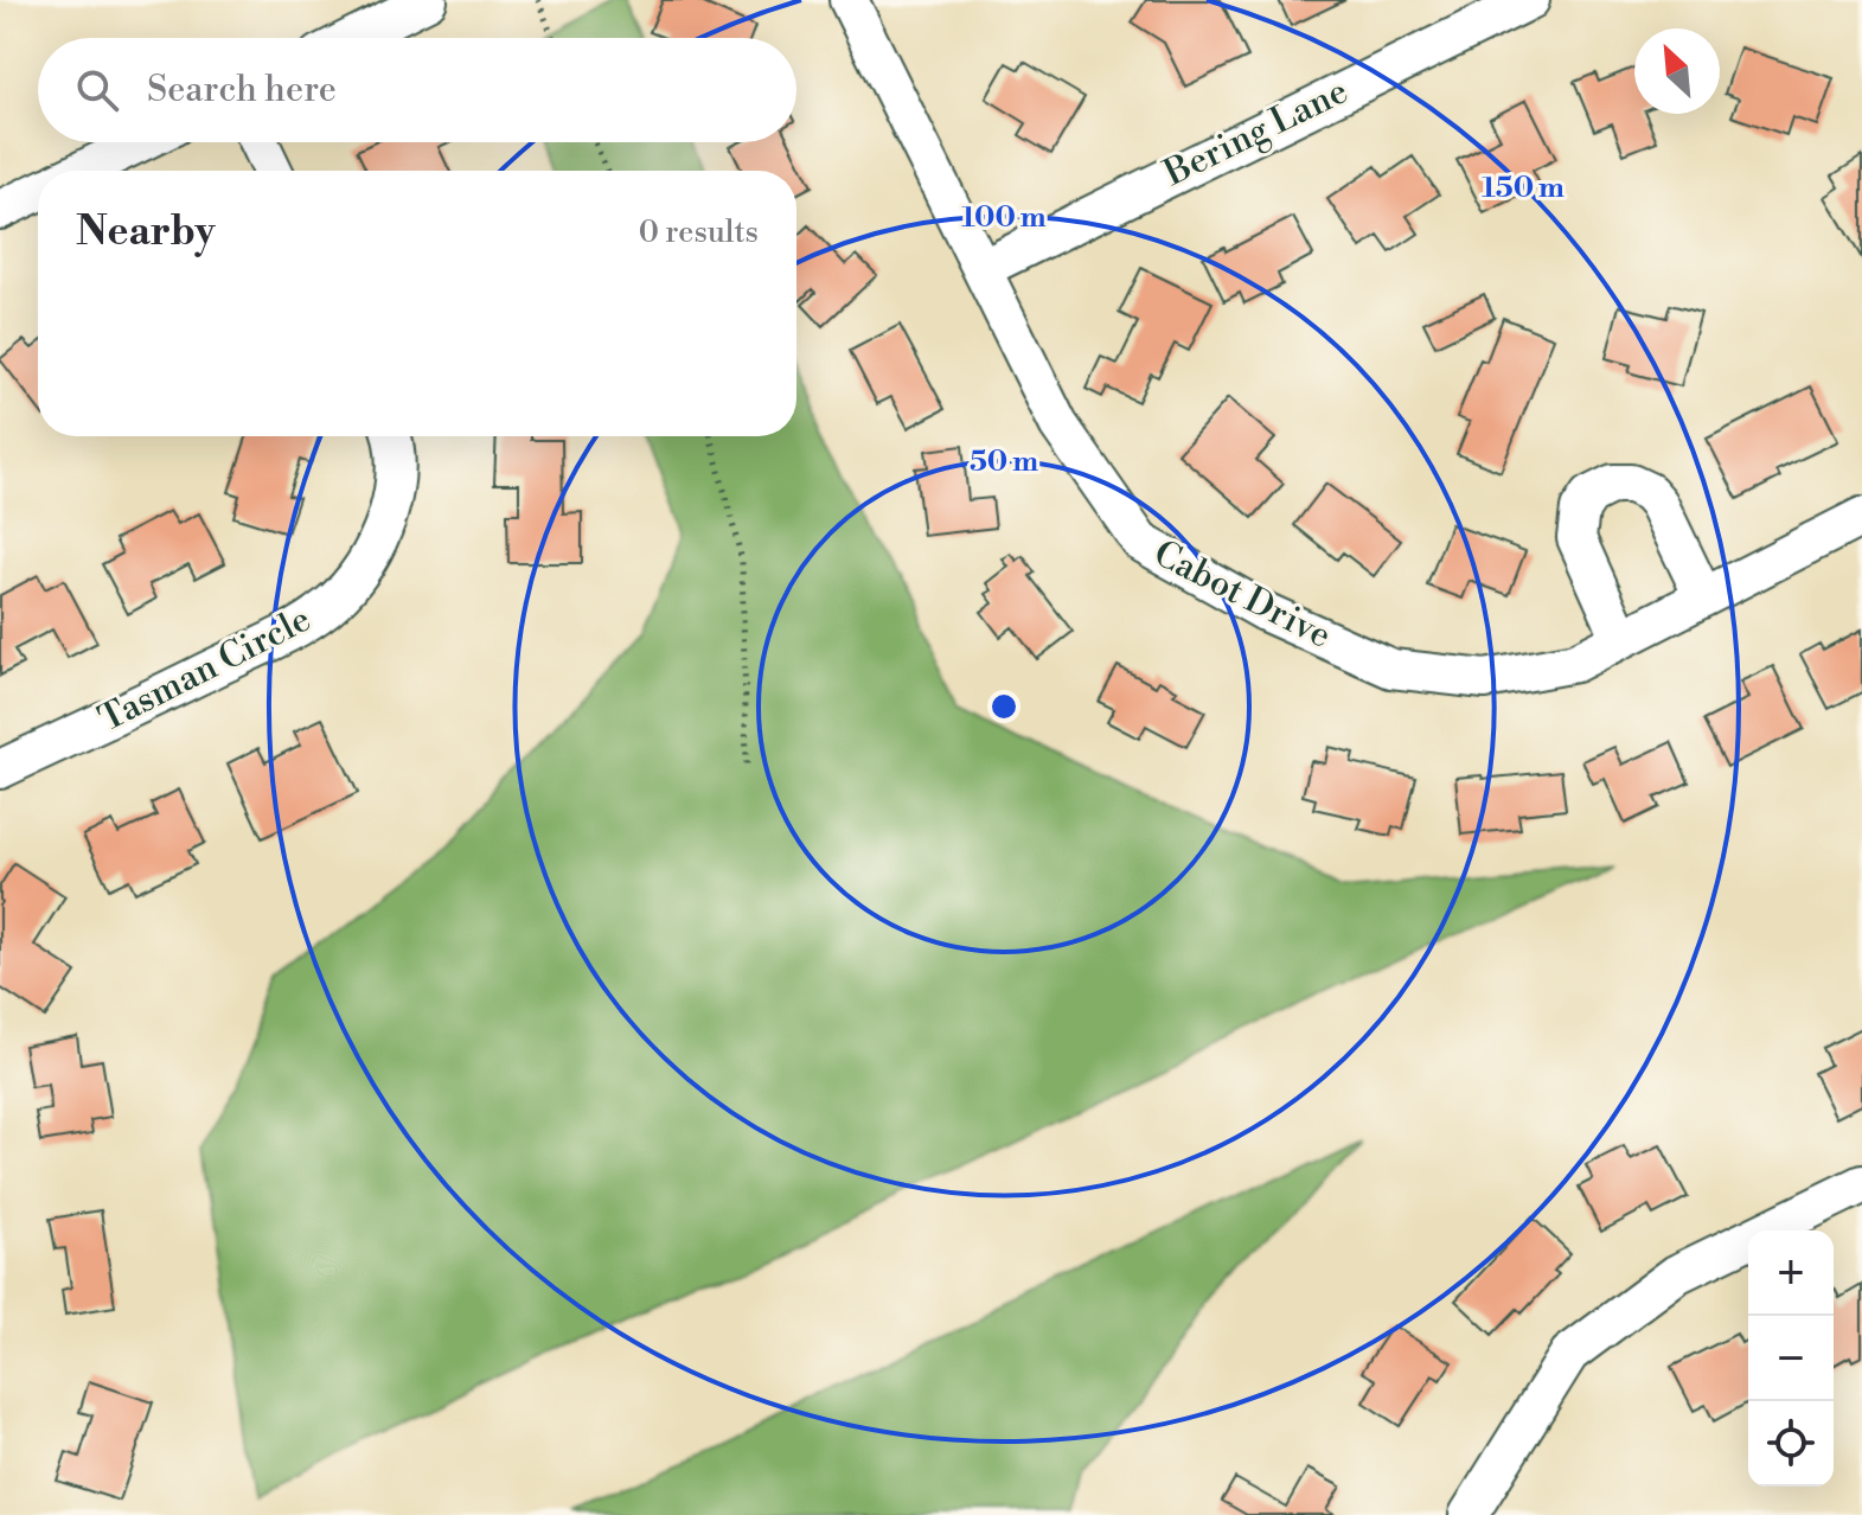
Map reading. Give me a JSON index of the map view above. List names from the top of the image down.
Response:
{
  "streets": {
    "street": ["Bering Lane", "Cabot Drive", "Tasman Circle"]
  },
  "crossings": [
    ["Bering Lane", "Cabot Drive"]
  ],
  "north": "top left",
  "page": {
    "search": "Search here",
    "heading": ["Nearby", "0 results"],
    "map_buttons": ["+", "−"]
  },
  "rings": ["150 m", "100 m", "50 m"]
}
